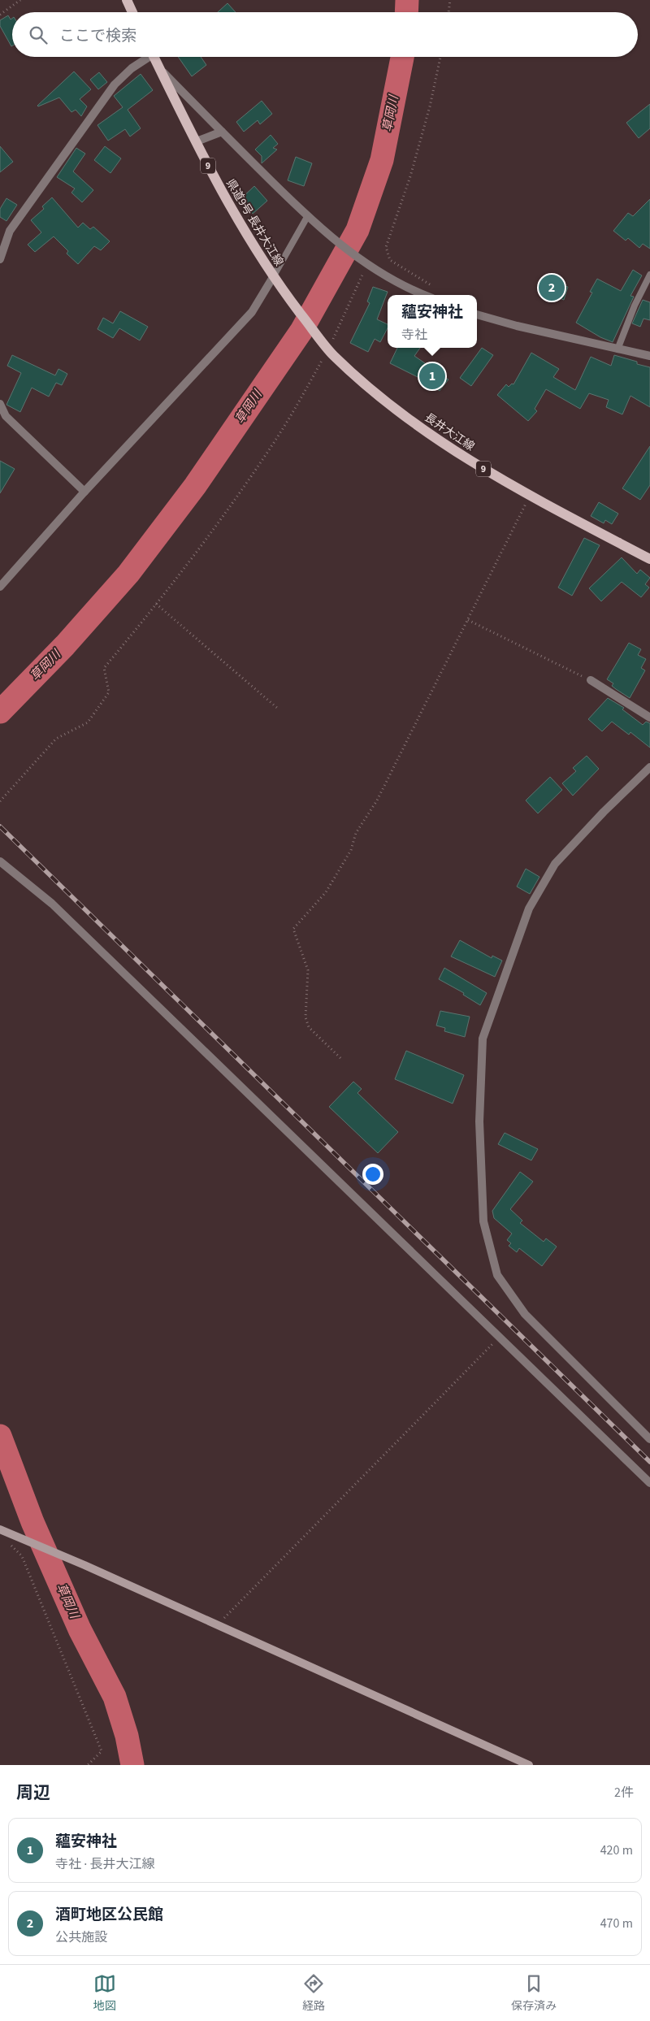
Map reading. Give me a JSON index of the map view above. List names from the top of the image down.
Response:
{
  "streets": {
    "main road": ["9", "県道9号 長井大江線", "長井大江線"]
  },
  "crossings": [
    ["県道9号 長井大江線", "長井大江線"]
  ],
  "water": ["草岡川"],
  "page": {
    "search": "ここで検索",
    "pins": ["2", "1"],
    "popup": ["蘊安神社", "寺社"],
    "heading": ["周辺", "2件"],
    "list": [
      {
        "mark": "1",
        "name": "蘊安神社",
        "note": "寺社 · 長井大江線",
        "value": "420 m"
      },
      {
        "mark": "2",
        "name": "酒町地区公民館",
        "note": "公共施設",
        "value": "470 m"
      }
    ],
    "nav": ["地図", "経路", "保存済み"]
  }
}
